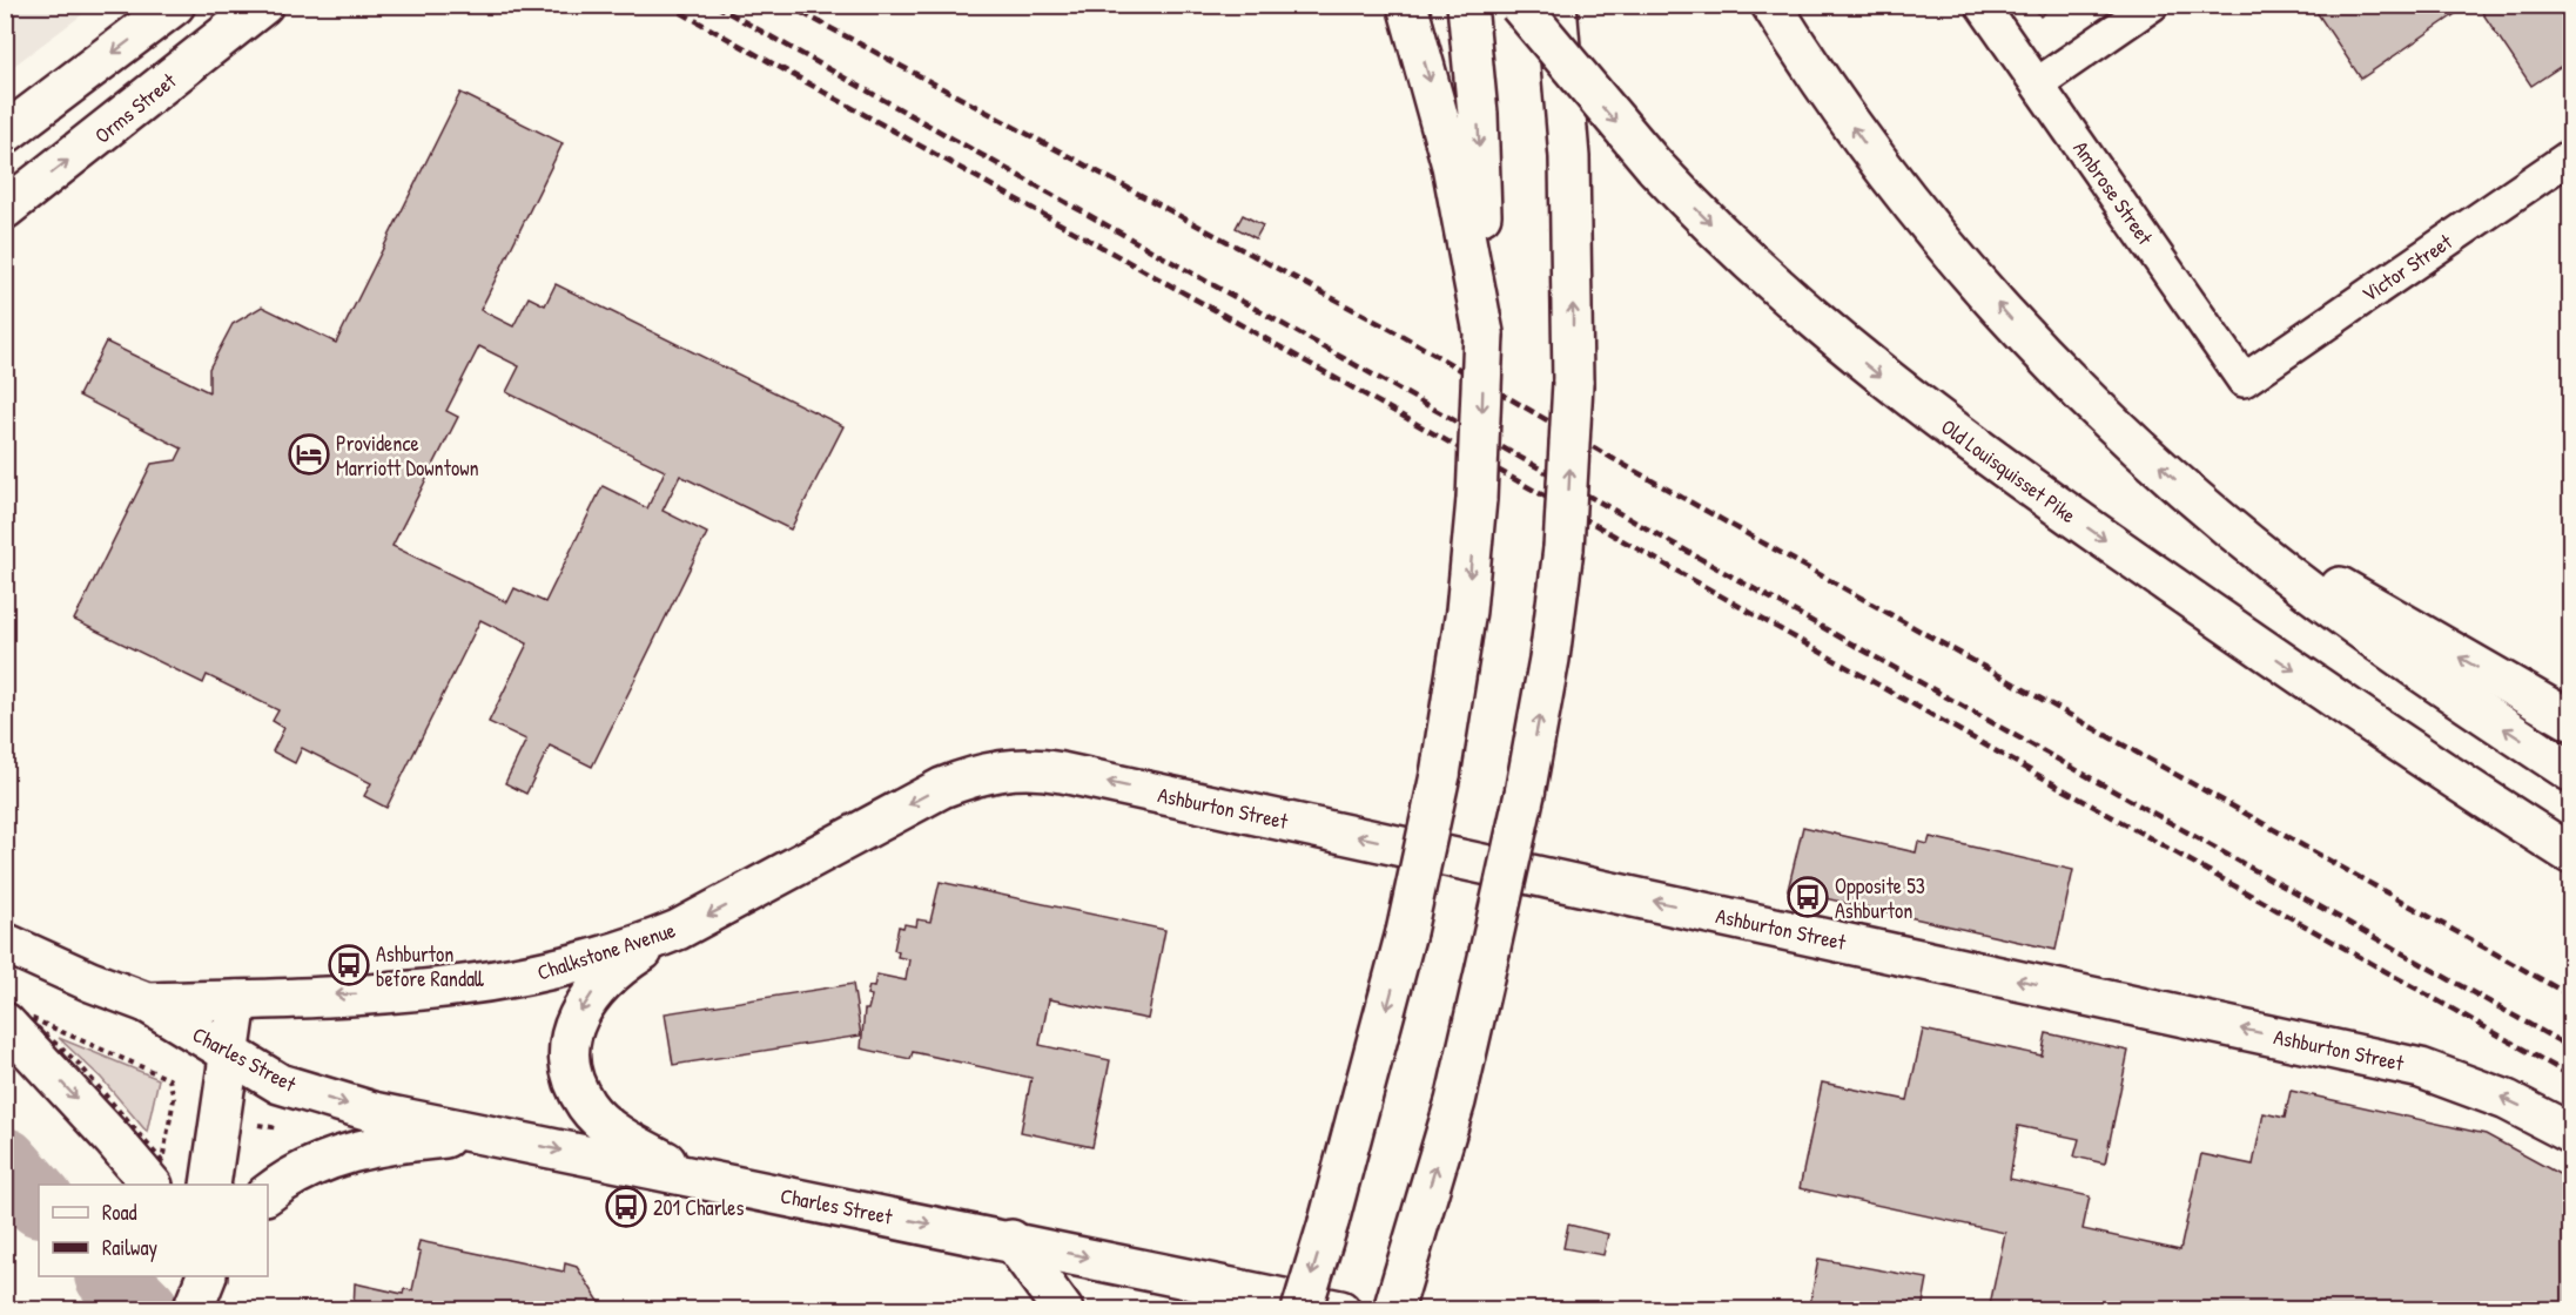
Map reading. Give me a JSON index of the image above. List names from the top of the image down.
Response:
{
  "streets": {
    "main road": [
      "Orms Street",
      "Old Louisquisset Pike",
      "Ashburton Street",
      "Chalkstone Avenue",
      "Charles Street"
    ],
    "street": ["Ambrose Street", "Victor Street"]
  },
  "crossings": [
    ["Ambrose Street", "Victor Street"],
    ["Ashburton Street", "Chalkstone Avenue"],
    ["Chalkstone Avenue", "Charles Street"]
  ],
  "one_way": ["Ashburton Street", "Chalkstone Avenue", "Charles Street"],
  "places": {
    "hotel": ["Providence Marriott Downtown"],
    "bus stop": ["Opposite 53 Ashburton", "Ashburton before Randall", "201 Charles"]
  },
  "legend": ["Road", "Railway"]
}
